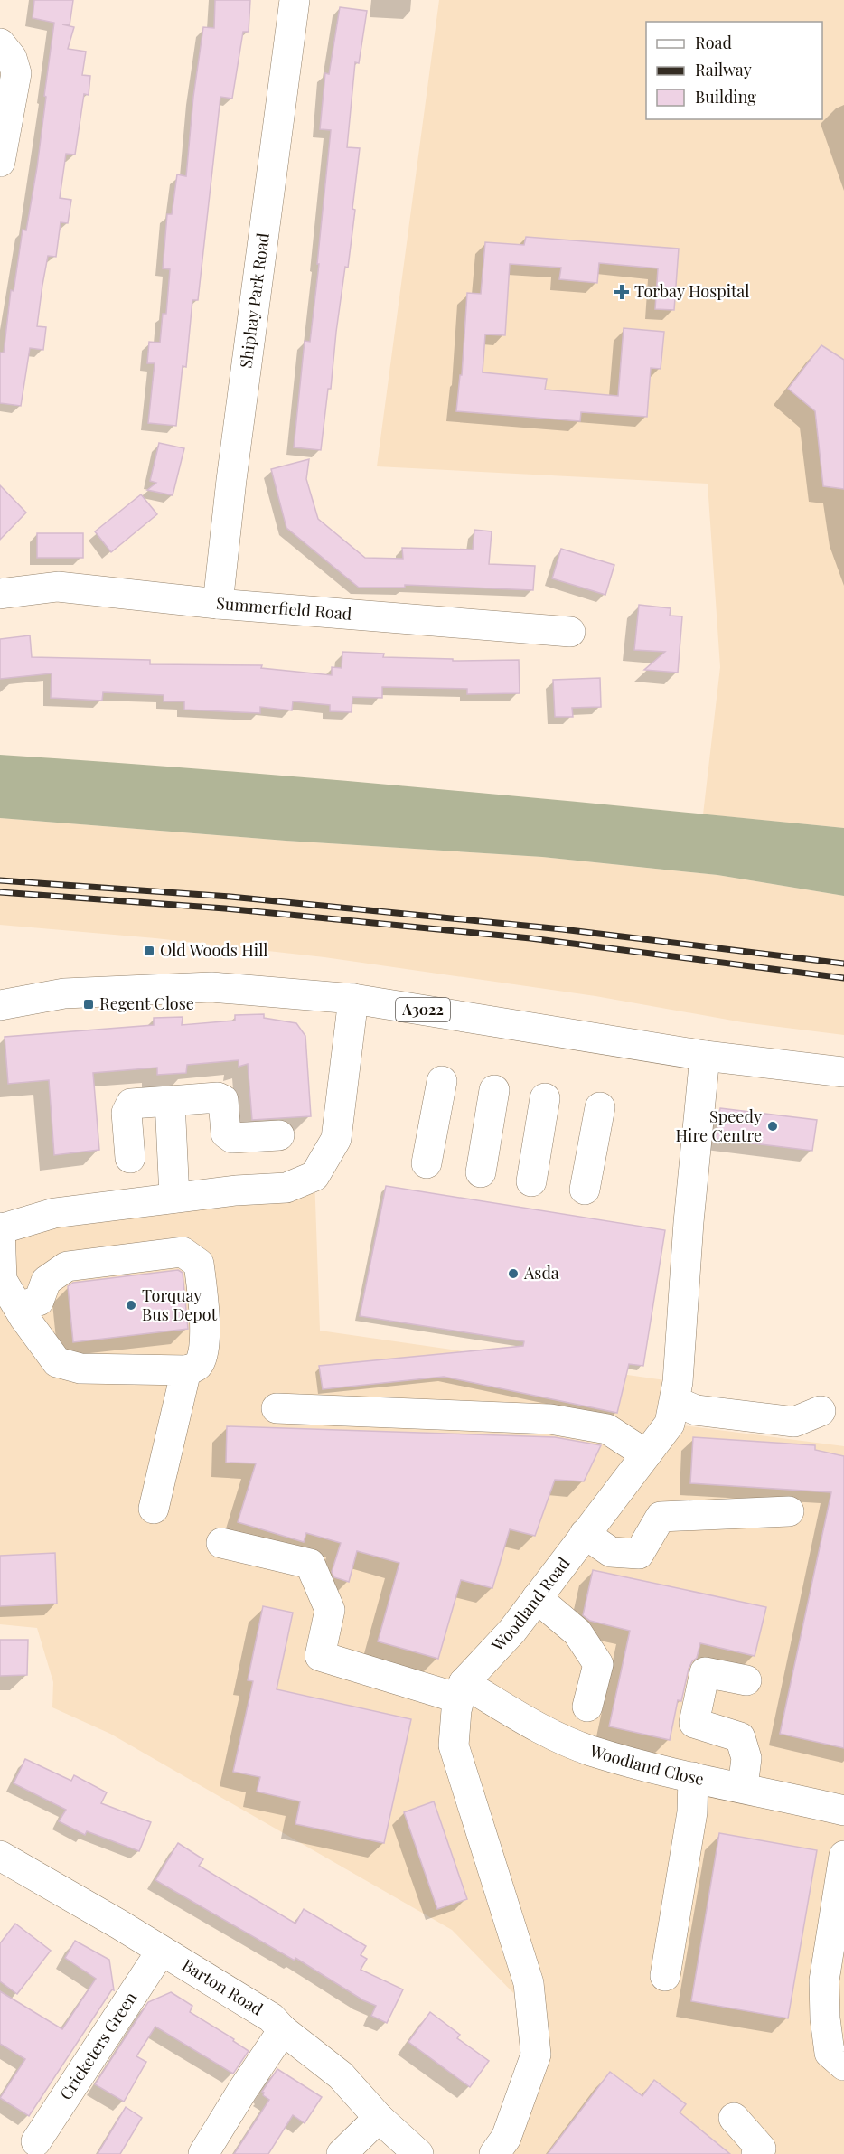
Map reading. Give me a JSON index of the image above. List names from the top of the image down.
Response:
{
  "streets": {
    "street": [
      "Shiphay Park Road",
      "Summerfield Road",
      "A3022",
      "Woodland Road",
      "Woodland Close",
      "Barton Road",
      "Cricketers Green"
    ]
  },
  "crossings": [
    ["Shiphay Park Road", "Summerfield Road"],
    ["A3022", "Woodland Road"],
    ["Woodland Road", "Woodland Close"],
    ["Barton Road", "Cricketers Green"]
  ],
  "places": {
    "health": ["Torbay Hospital"],
    "transit": ["Old Woods Hill", "Regent Close"],
    "other": ["Speedy Hire Centre", "Asda", "Torquay Bus Depot"]
  },
  "legend": ["Road", "Railway", "Building"]
}
